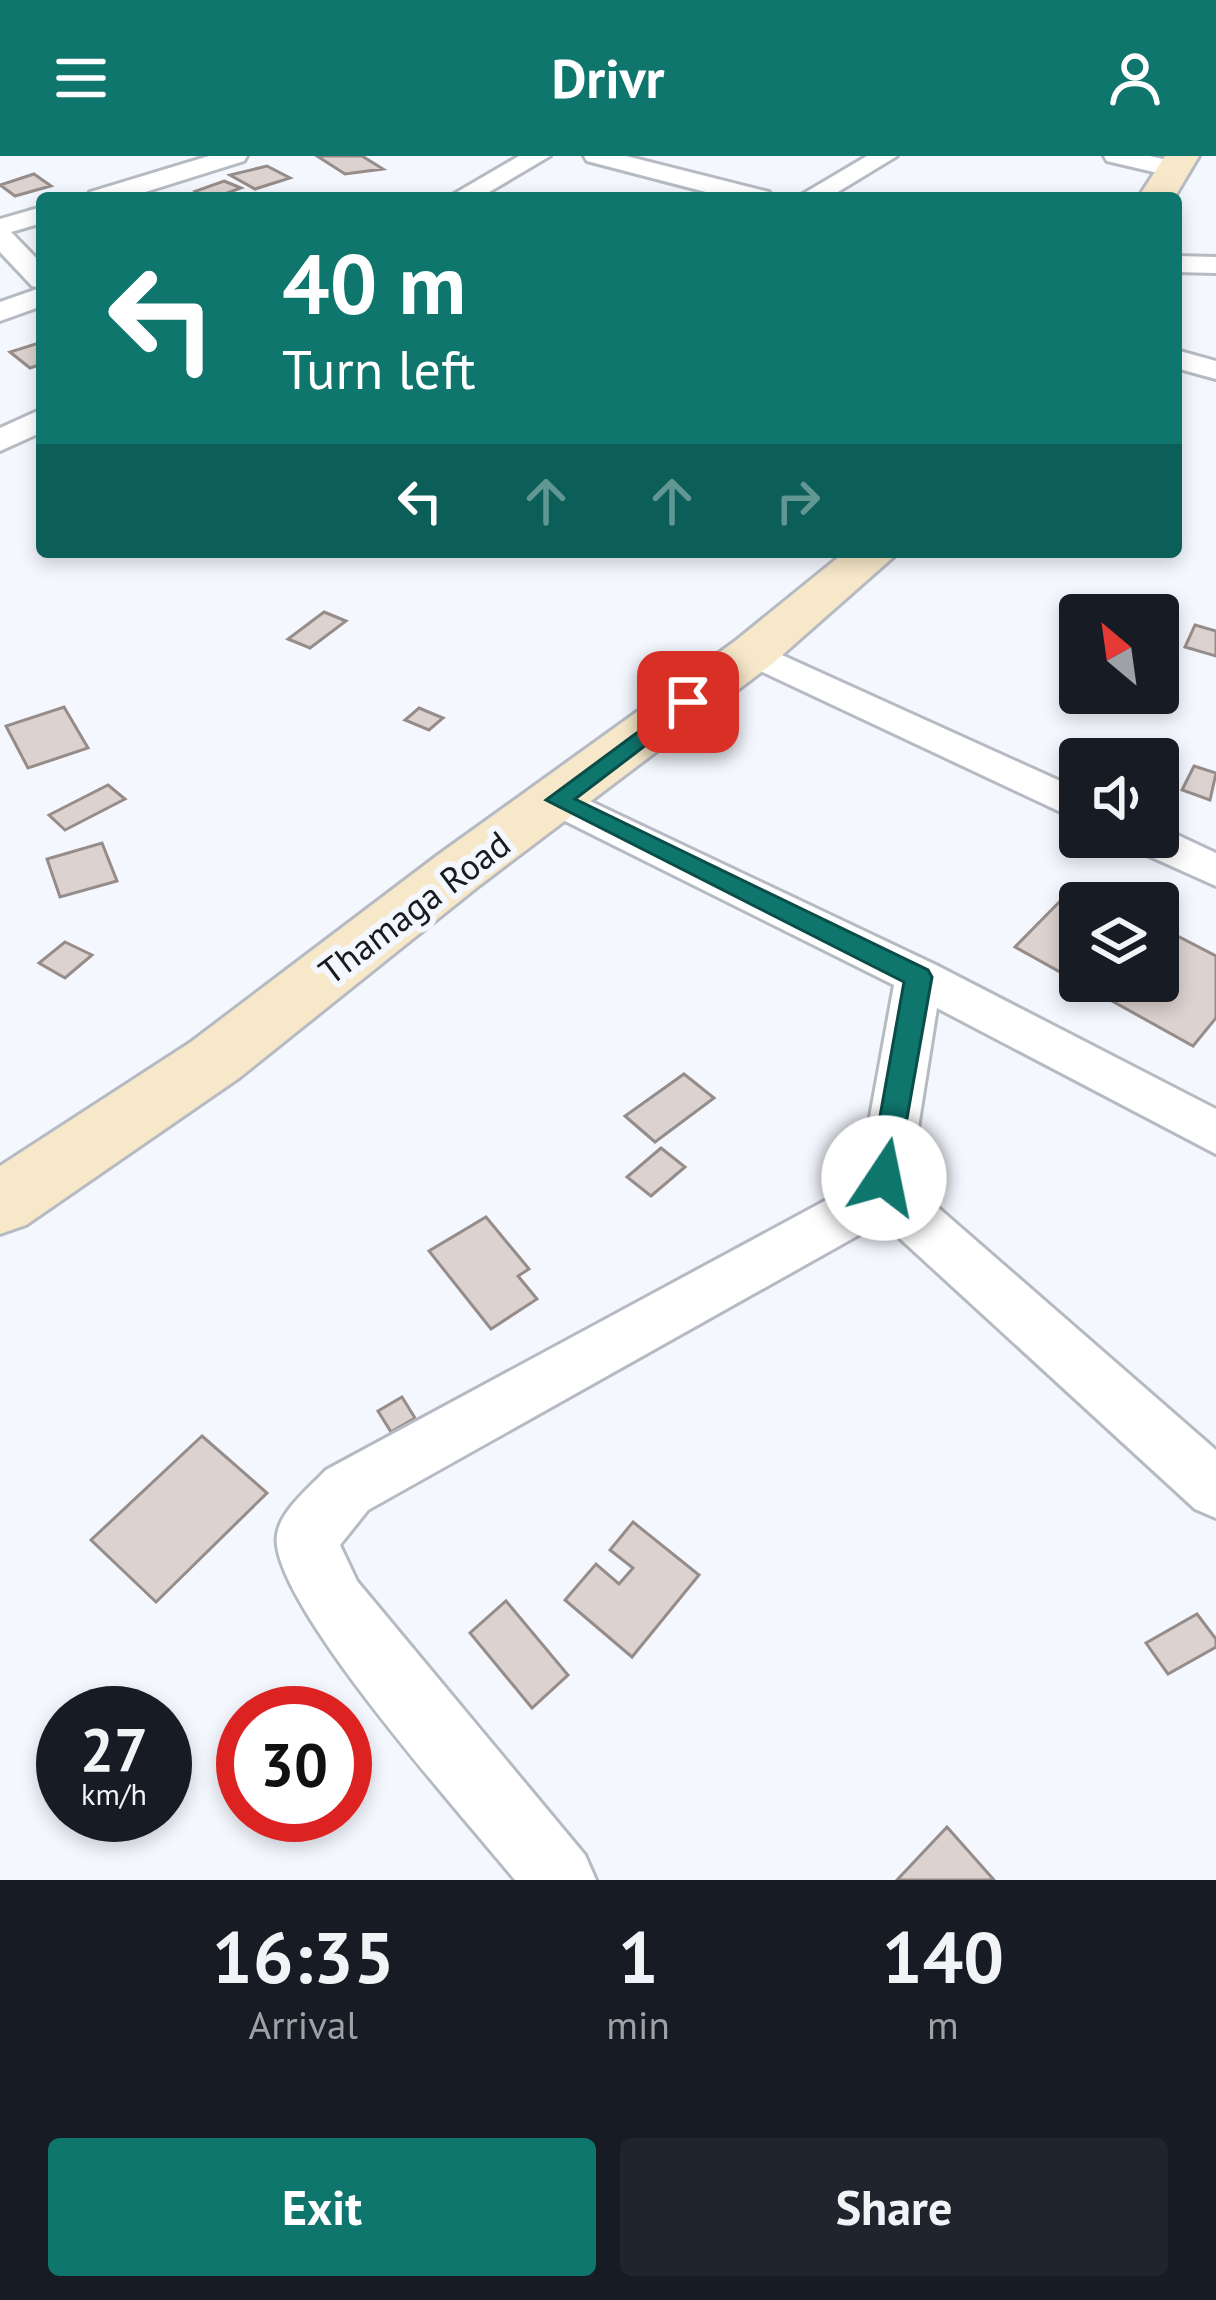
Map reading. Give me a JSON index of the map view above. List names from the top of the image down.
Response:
{
  "streets": {
    "main road": ["Thamaga Road"]
  },
  "north": "top left",
  "page": {
    "header": "Drivr",
    "turn": ["40 m", "Turn left"],
    "speed": "27 km/h",
    "limit": "30",
    "eta": [
      "16:35",
      "Arrival",
      "1",
      "min",
      "140",
      "m"
    ],
    "buttons": ["Exit", "Share"]
  }
}
